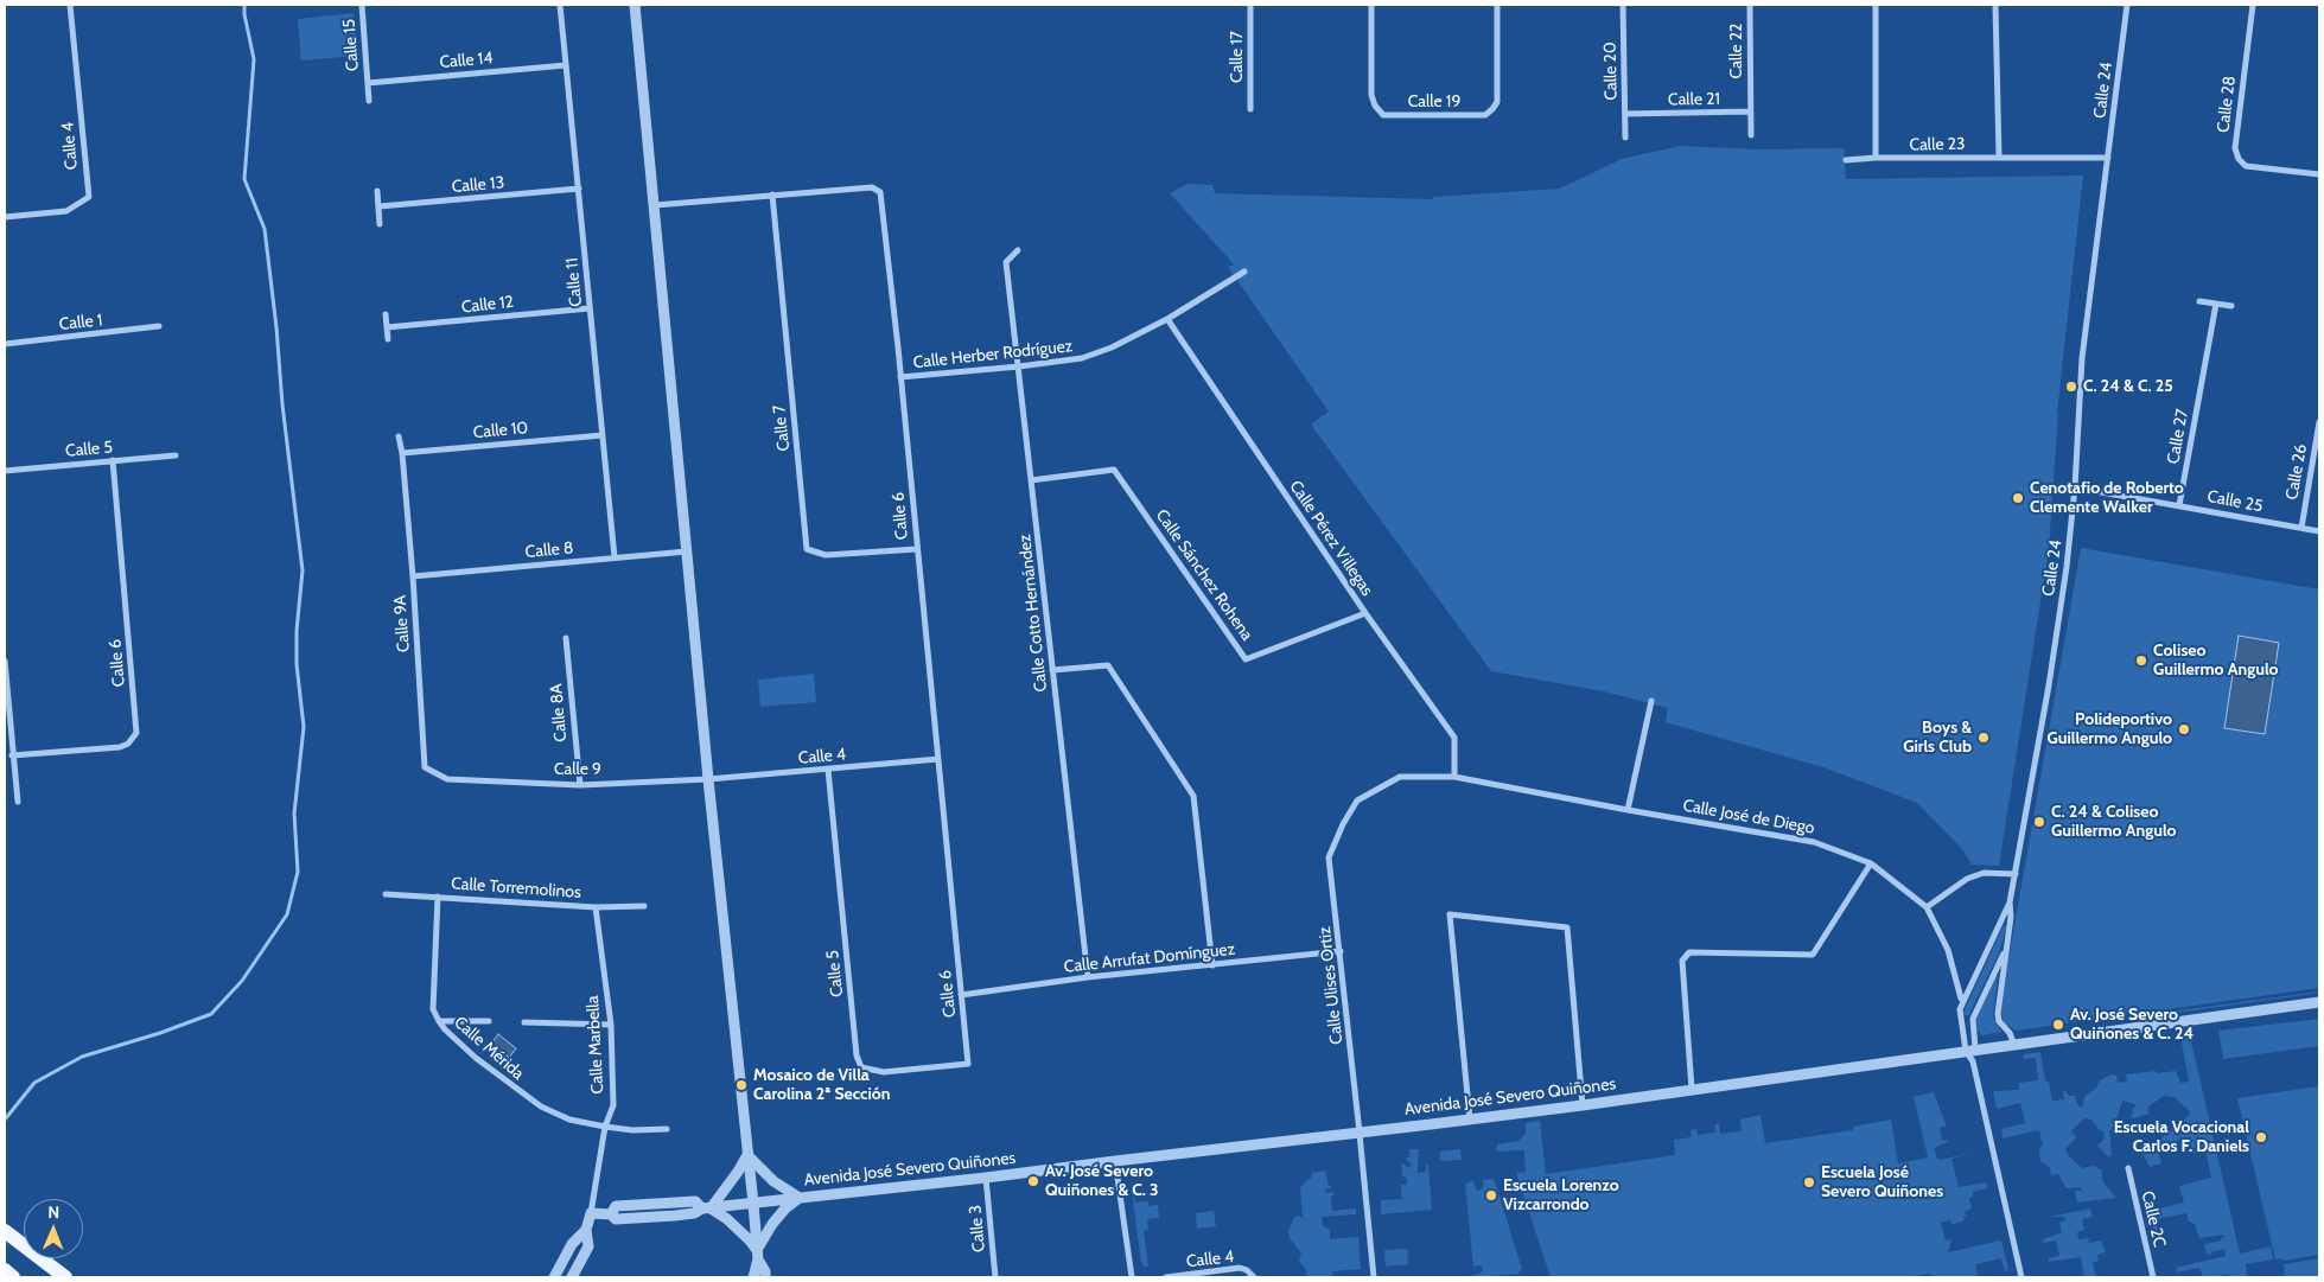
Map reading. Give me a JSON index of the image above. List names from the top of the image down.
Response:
{
  "streets": {
    "street": [
      "Calle 15",
      "Calle 22",
      "Calle 17",
      "Calle 14",
      "Calle 20",
      "Calle 24",
      "Calle 21",
      "Calle 19",
      "Calle 28",
      "Calle 23",
      "Calle 4",
      "Calle 13",
      "Calle 11",
      "Calle 12",
      "Calle 1",
      "Calle Herber Rodríguez",
      "Calle 7",
      "Calle 10",
      "Calle 27",
      "Calle 5",
      "Calle 26",
      "Calle 25",
      "Calle 6",
      "Calle Pérez Villegas",
      "Calle 8",
      "Calle Sánchez Rohena",
      "Calle Cotto Hernández",
      "Calle 9A",
      "Calle 8A",
      "Calle 9",
      "Calle José de Diego",
      "Calle Torremolinos",
      "Calle Arrufat Domínguez",
      "Calle Ulises Ortiz",
      "Calle Marbella",
      "Calle Mérida",
      "Avenida José Severo Quiñones",
      "Calle 2C",
      "Calle 3"
    ]
  },
  "crossings": [
    ["Calle 15", "Calle 14"],
    ["Calle 22", "Calle 21"],
    ["Calle 14", "Calle 11"],
    ["Calle 20", "Calle 21"],
    ["Calle 24", "Calle 23"],
    ["Calle 24", "Calle 25"],
    ["Calle 24", "Avenida José Severo Quiñones"],
    ["Calle 4", "Calle 5"],
    ["Calle 4", "Calle 6"],
    ["Calle 4", "Calle 9"],
    ["Calle 13", "Calle 11"],
    ["Calle 11", "Calle 12"],
    ["Calle 11", "Calle 10"],
    ["Calle 11", "Calle 8"],
    ["Calle Herber Rodríguez", "Calle 6"],
    ["Calle Herber Rodríguez", "Calle Pérez Villegas"],
    ["Calle Herber Rodríguez", "Calle Cotto Hernández"],
    ["Calle 7", "Calle 6"],
    ["Calle 10", "Calle 9A"],
    ["Calle 27", "Calle 25"],
    ["Calle 5", "Calle 6"],
    ["Calle 26", "Calle 25"],
    ["Calle 6", "Calle Arrufat Domínguez"],
    ["Calle Pérez Villegas", "Calle Sánchez Rohena"],
    ["Calle Pérez Villegas", "Calle José de Diego"],
    ["Calle Pérez Villegas", "Calle Ulises Ortiz"],
    ["Calle 8", "Calle 9A"],
    ["Calle Sánchez Rohena", "Calle Cotto Hernández"],
    ["Calle Cotto Hernández", "Calle Arrufat Domínguez"],
    ["Calle 9A", "Calle 9"],
    ["Calle 8A", "Calle 9"],
    ["Calle José de Diego", "Calle Ulises Ortiz"],
    ["Calle Torremolinos", "Calle Marbella"],
    ["Calle Torremolinos", "Calle Mérida"],
    ["Calle Arrufat Domínguez", "Calle Ulises Ortiz"],
    ["Calle Ulises Ortiz", "Avenida José Severo Quiñones"],
    ["Calle Marbella", "Calle Mérida"],
    ["Calle Marbella", "Avenida José Severo Quiñones"],
    ["Avenida José Severo Quiñones", "Calle 3"]
  ],
  "places": [
    "C. 24 & C. 25",
    "Cenotafio de Roberto Clemente Walker",
    "Coliseo Guillermo Angulo",
    "Polideportivo Guillermo Angulo",
    "Boys & Girls Club",
    "C. 24 & Coliseo Guillermo Angulo",
    "Av. José Severo Quiñones & C. 24",
    "Mosaico de Villa Carolina 2ª Sección",
    "Escuela Vocacional Carlos F. Daniels",
    "Av. José Severo Quiñones & C. 3",
    "Escuela José Severo Quiñones",
    "Escuela Lorenzo Vizcarrondo"
  ],
  "north": "top"
}
